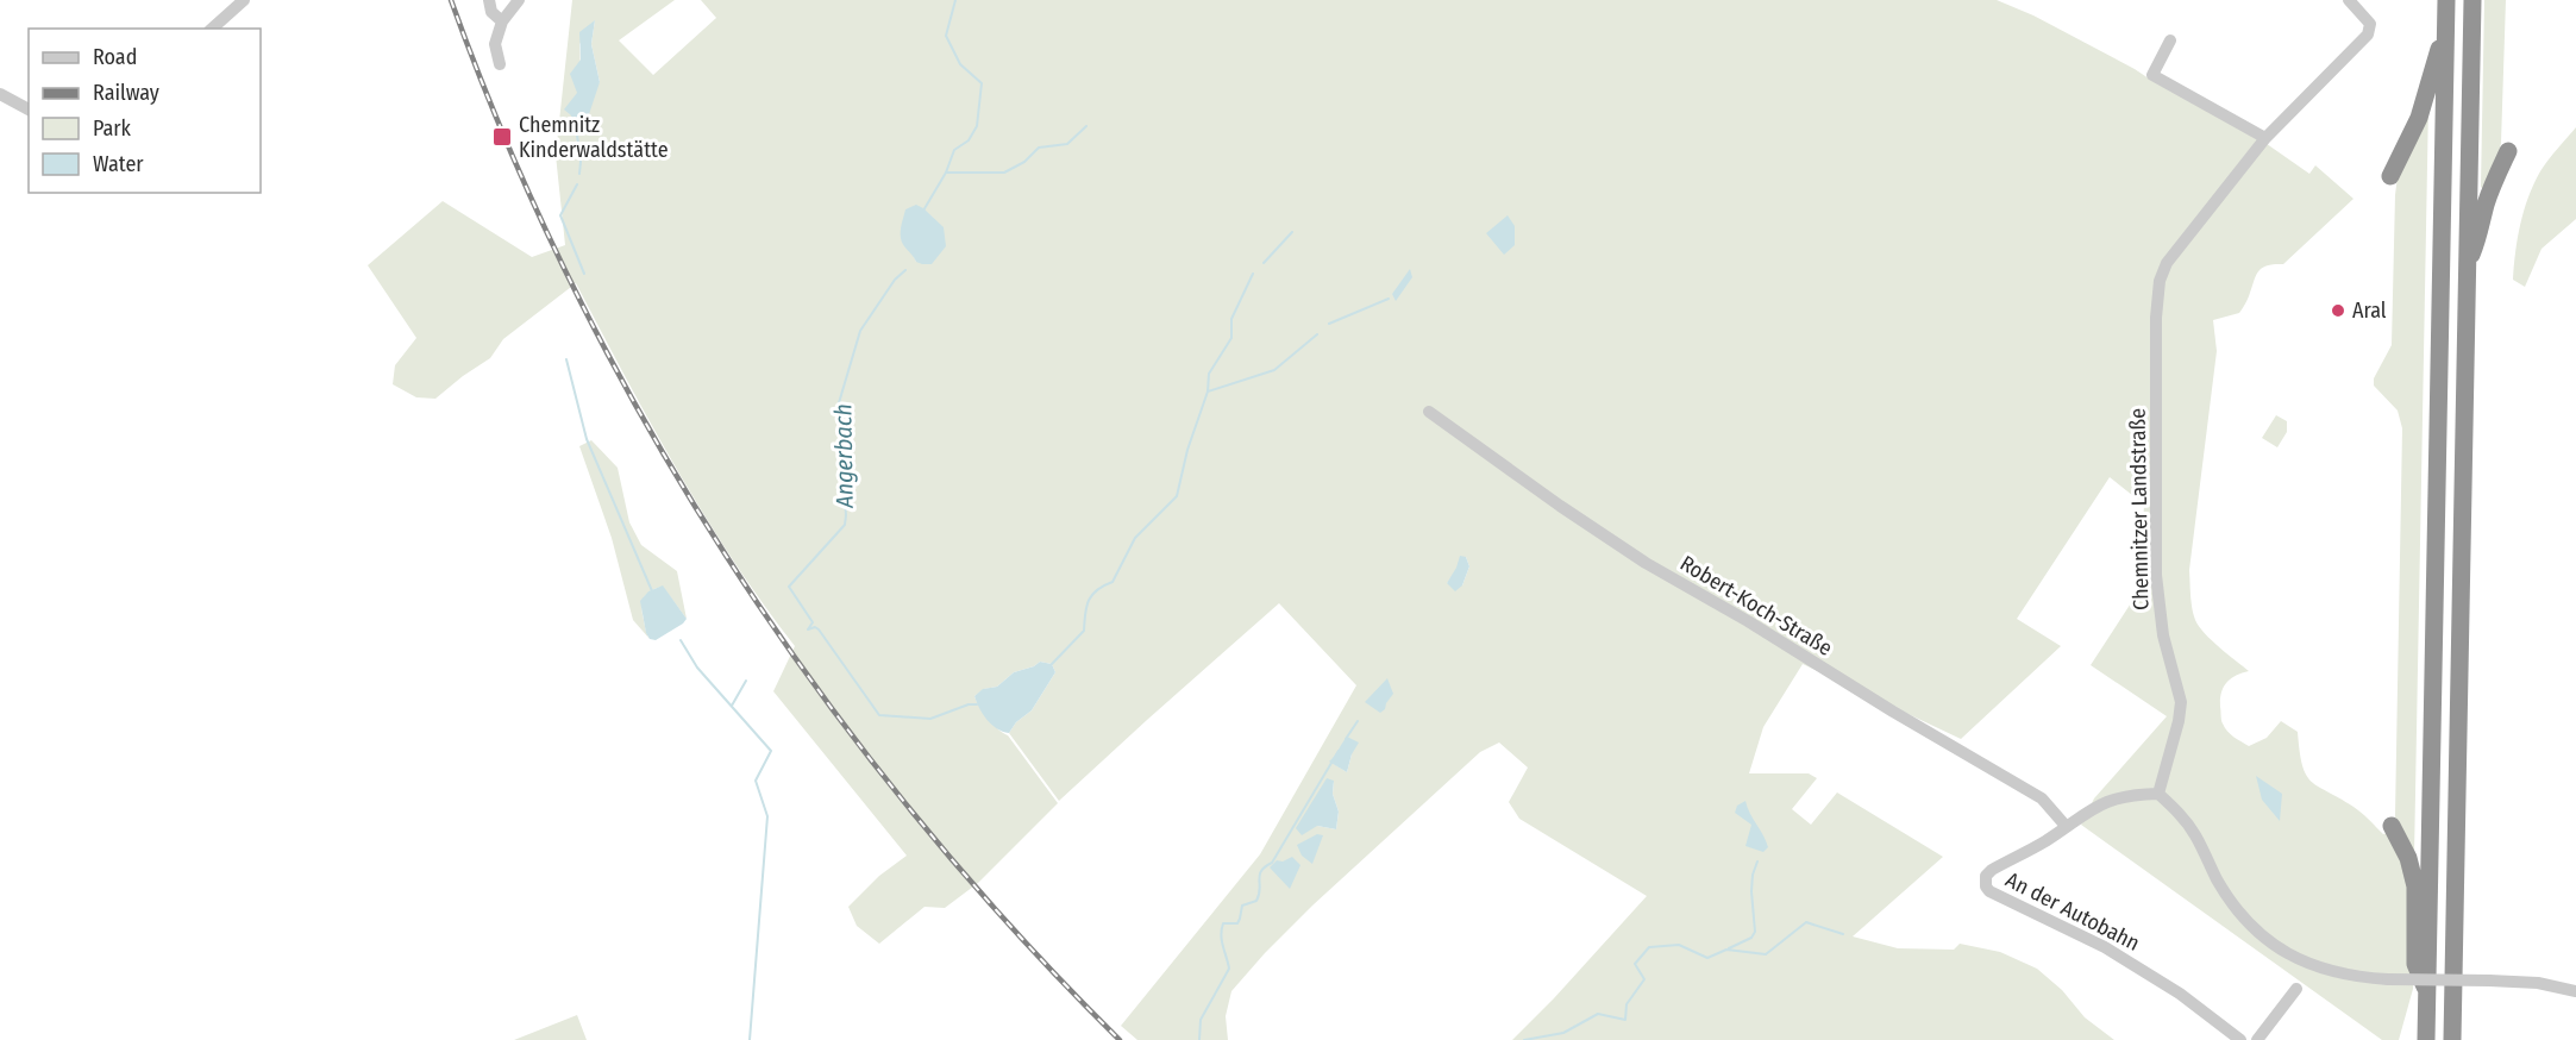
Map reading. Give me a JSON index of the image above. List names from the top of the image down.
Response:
{
  "streets": {
    "street": ["Chemnitzer Landstraße", "Robert-Koch-Straße", "An der Autobahn"]
  },
  "crossings": [
    ["Chemnitzer Landstraße", "An der Autobahn"],
    ["Robert-Koch-Straße", "An der Autobahn"]
  ],
  "water": ["Angerbach"],
  "places": {
    "transit": ["Chemnitz Kinderwaldstätte"],
    "other": ["Aral"]
  },
  "legend": [
    "Road",
    "Railway",
    "Park",
    "Water"
  ]
}
